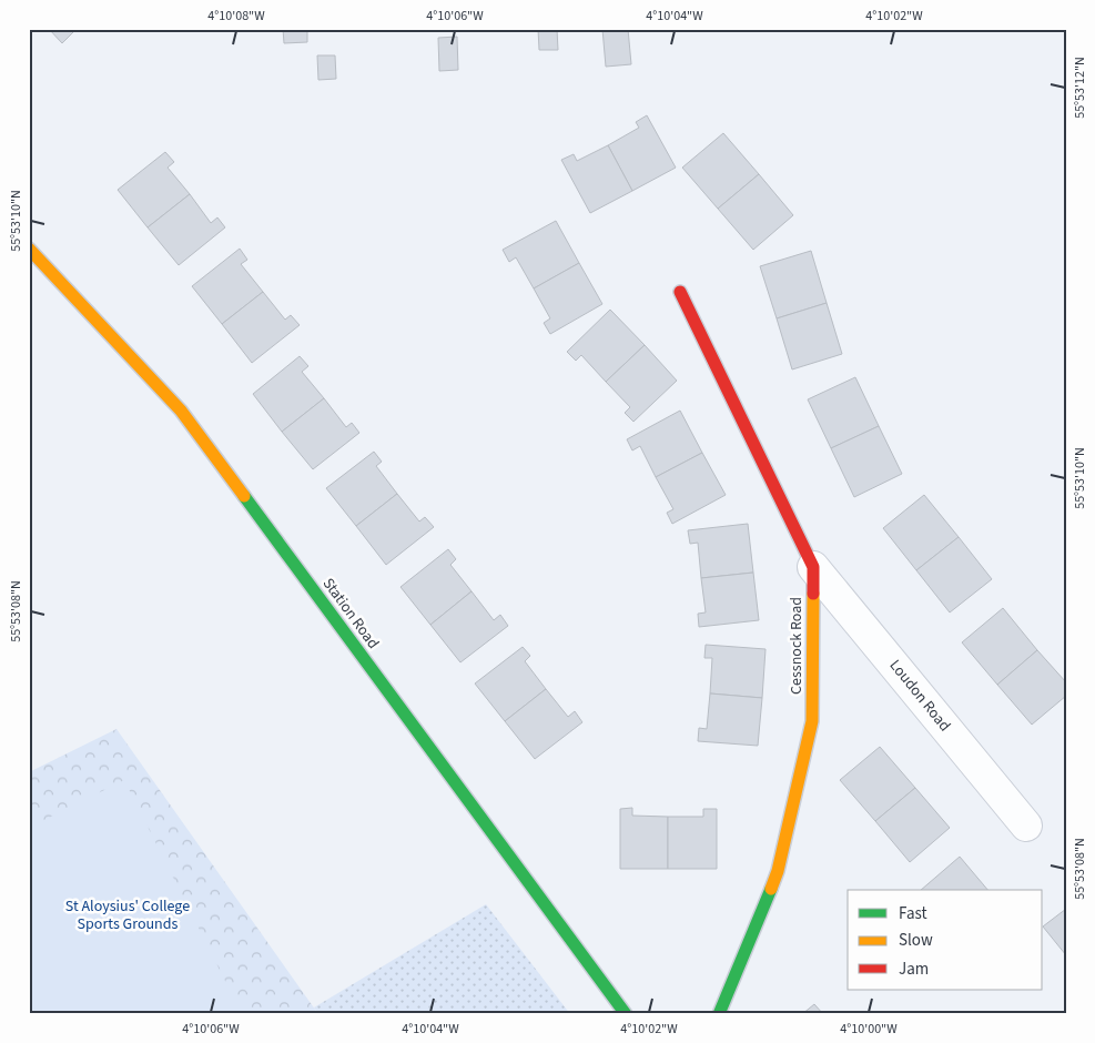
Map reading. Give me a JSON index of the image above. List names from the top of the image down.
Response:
{
  "streets": {
    "street": ["Station Road", "Cessnock Road", "Loudon Road"]
  },
  "crossings": [
    ["Cessnock Road", "Loudon Road"]
  ],
  "parks": ["St Aloysius' College Sports Grounds"],
  "legend": ["Fast", "Slow", "Jam"],
  "coordinates": [
    "4°10'08\"W",
    "4°10'06\"W",
    "4°10'04\"W",
    "4°10'02\"W",
    "55°53'12\"N",
    "55°53'10\"N",
    "55°53'08\"N",
    "4°10'00\"W"
  ]
}
